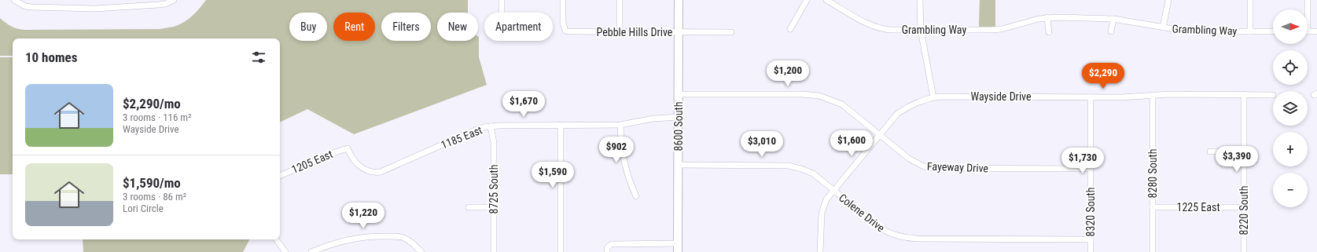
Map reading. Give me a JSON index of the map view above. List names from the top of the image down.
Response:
{
  "streets": {
    "main road": ["8600 South"],
    "street": [
      "Grambling Way",
      "Pebble Hills Drive",
      "Wayside Drive",
      "1185 East",
      "1205 East",
      "Fayeway Drive",
      "8280 South",
      "8725 South",
      "1225 East",
      "8220 South",
      "8320 South",
      "Colene Drive"
    ]
  },
  "crossings": [
    ["Pebble Hills Drive", "8600 South"],
    ["Wayside Drive", "Fayeway Drive"],
    ["Wayside Drive", "8280 South"],
    ["Wayside Drive", "8220 South"],
    ["Wayside Drive", "8320 South"],
    ["Wayside Drive", "Colene Drive"],
    ["8600 South", "1185 East"],
    ["8600 South", "Fayeway Drive"],
    ["8600 South", "Colene Drive"],
    ["1185 East", "1205 East"],
    ["1185 East", "8725 South"],
    ["Fayeway Drive", "8320 South"],
    ["8280 South", "1225 East"],
    ["1225 East", "8220 South"],
    ["8320 South", "Colene Drive"]
  ],
  "north": "right",
  "page": {
    "map_buttons": ["+", "−"],
    "chip": [
      "Buy",
      "Rent",
      "Filters",
      "New",
      "Apartment"
    ],
    "heading": "10 homes",
    "price": [
      "$1,200",
      "$2,290",
      "$1,670",
      "$1,600",
      "$3,010",
      "$902",
      "$3,390",
      "$1,730",
      "$1,590",
      "$1,220"
    ],
    "list": [
      {
        "name": "$2,290/mo",
        "note": "3 rooms · 116 m² · Wayside Drive"
      },
      {
        "name": "$1,590/mo",
        "note": "3 rooms · 86 m² · Lori Circle"
      }
    ]
  }
}
